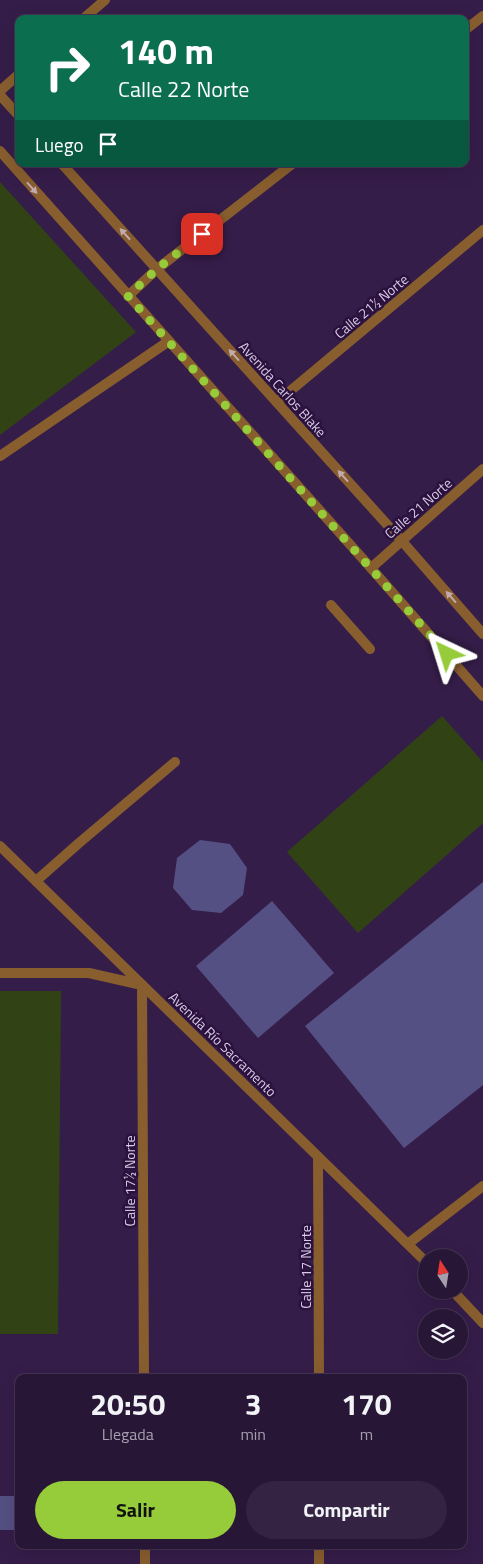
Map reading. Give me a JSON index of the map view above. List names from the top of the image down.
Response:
{
  "streets": {
    "street": [
      "Calle 21½ Norte",
      "Avenida Carlos Blake",
      "Calle 21 Norte",
      "Avenida Río Sacramento",
      "Calle 17½ Norte",
      "Calle 17 Norte"
    ]
  },
  "crossings": [
    ["Calle 21½ Norte", "Avenida Carlos Blake"],
    ["Avenida Carlos Blake", "Calle 21 Norte"],
    ["Avenida Río Sacramento", "Calle 17½ Norte"],
    ["Avenida Río Sacramento", "Calle 17 Norte"]
  ],
  "north": "top",
  "page": {
    "turn": ["140 m", "Calle 22 Norte"],
    "then": "Luego",
    "eta": [
      "20:50",
      "Llegada",
      "3",
      "min",
      "170",
      "m"
    ],
    "buttons": ["Salir", "Compartir"]
  }
}
